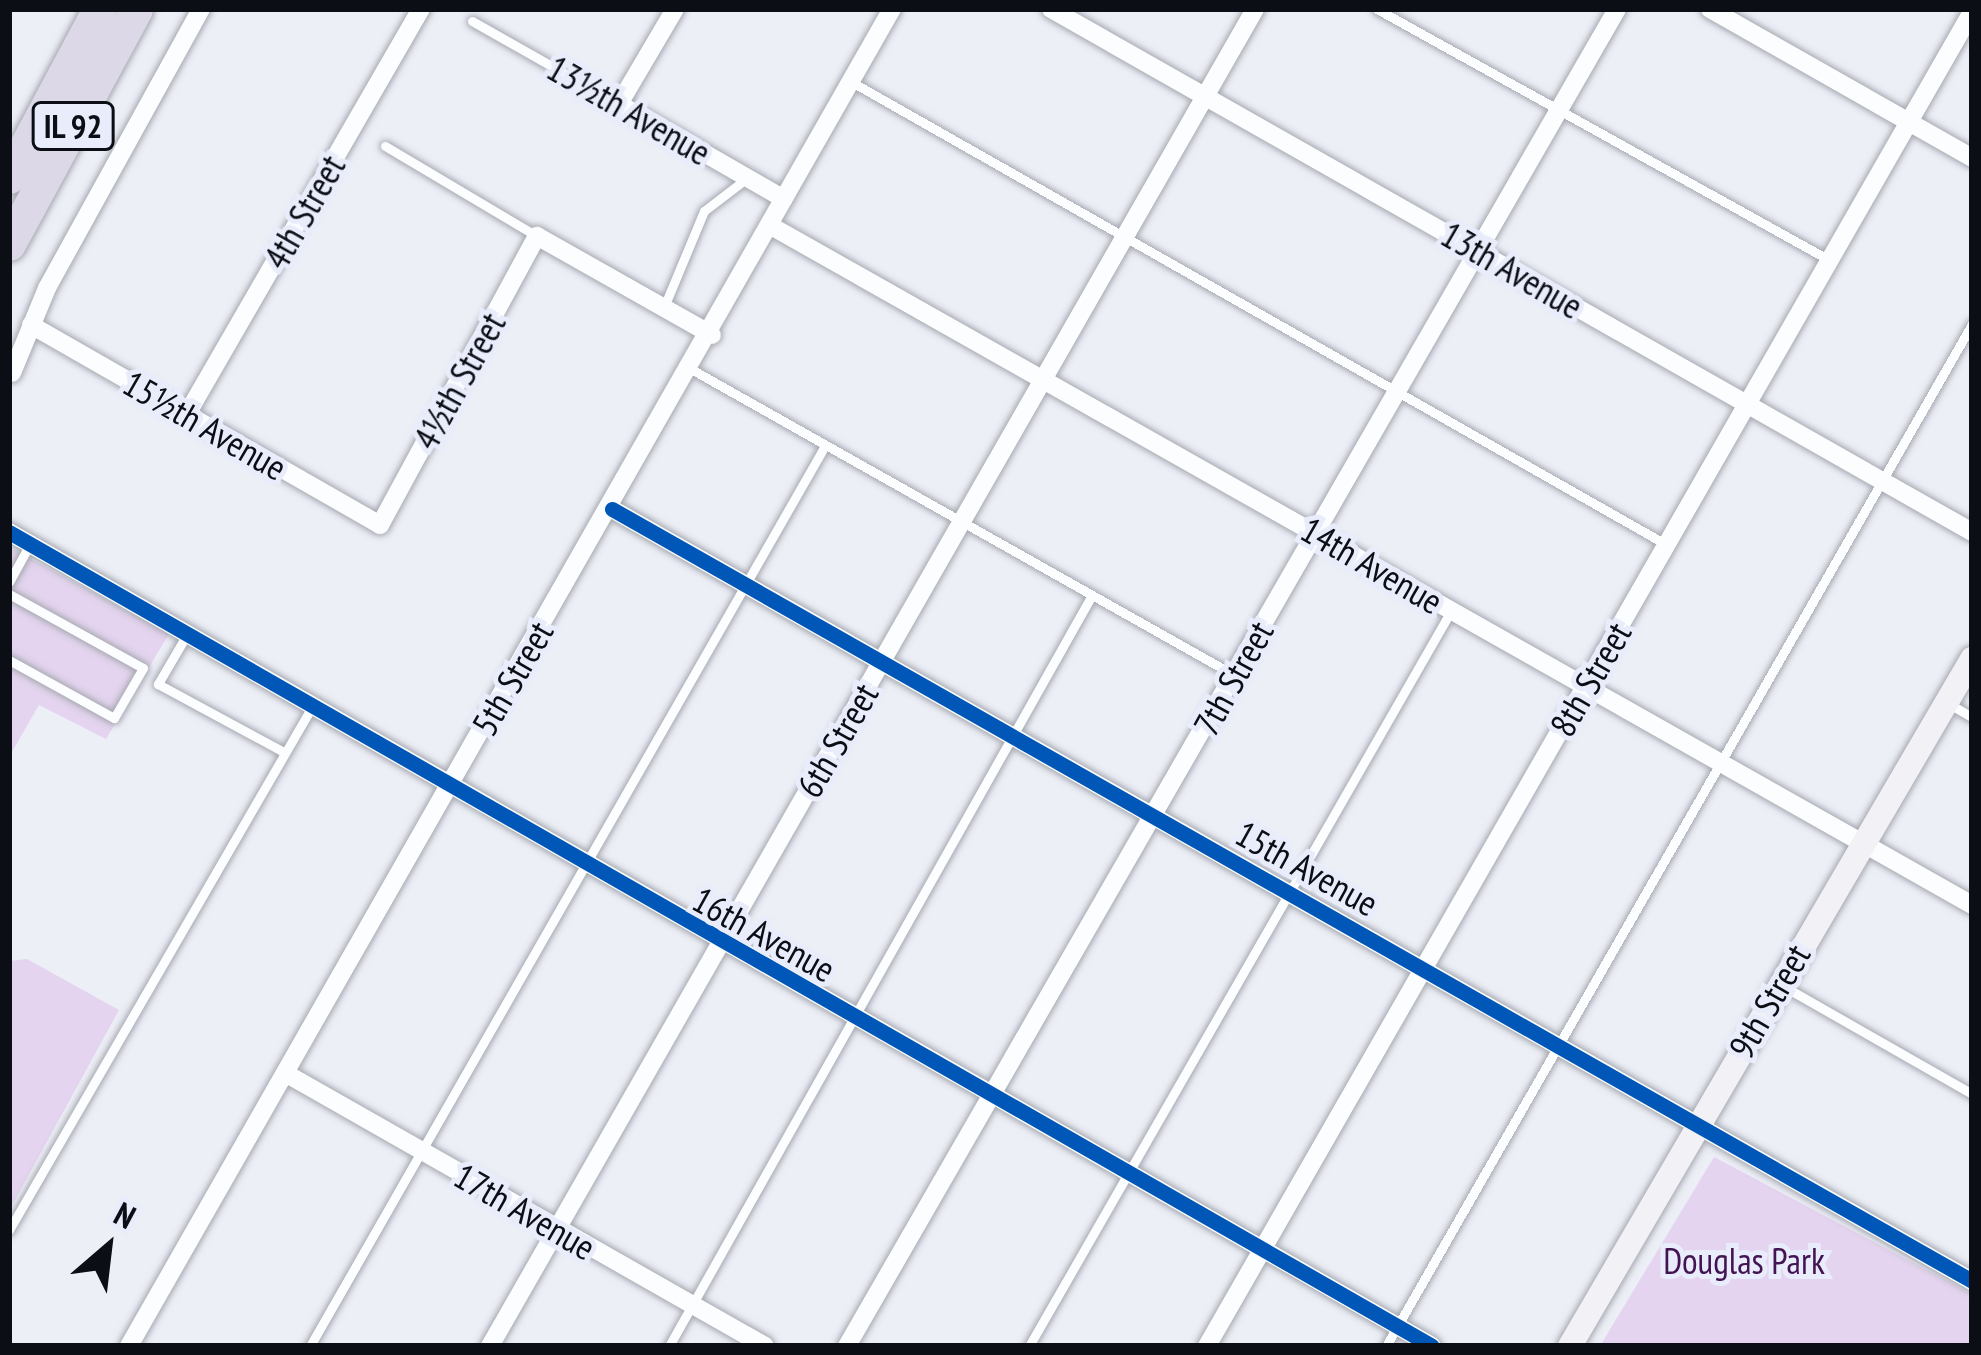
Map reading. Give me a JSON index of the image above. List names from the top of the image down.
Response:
{
  "streets": {
    "highway": ["IL 92"],
    "street": [
      "13½th Avenue",
      "4th Street",
      "13th Avenue",
      "4½th Street",
      "15½th Avenue",
      "14th Avenue",
      "5th Street",
      "7th Street",
      "8th Street",
      "6th Street",
      "15th Avenue",
      "16th Avenue",
      "9th Street",
      "17th Avenue"
    ]
  },
  "crossings": [
    ["13½th Avenue", "5th Street"],
    ["4th Street", "15½th Avenue"],
    ["13th Avenue", "7th Street"],
    ["13th Avenue", "8th Street"],
    ["13th Avenue", "6th Street"],
    ["4½th Street", "15½th Avenue"],
    ["14th Avenue", "5th Street"],
    ["14th Avenue", "7th Street"],
    ["14th Avenue", "8th Street"],
    ["14th Avenue", "6th Street"],
    ["14th Avenue", "9th Street"],
    ["5th Street", "15th Avenue"],
    ["5th Street", "16th Avenue"],
    ["5th Street", "17th Avenue"],
    ["7th Street", "15th Avenue"],
    ["7th Street", "16th Avenue"],
    ["8th Street", "15th Avenue"],
    ["8th Street", "16th Avenue"],
    ["6th Street", "15th Avenue"],
    ["6th Street", "16th Avenue"],
    ["6th Street", "17th Avenue"],
    ["15th Avenue", "9th Street"]
  ],
  "parks": ["Douglas Park"],
  "north": "top right"
}
